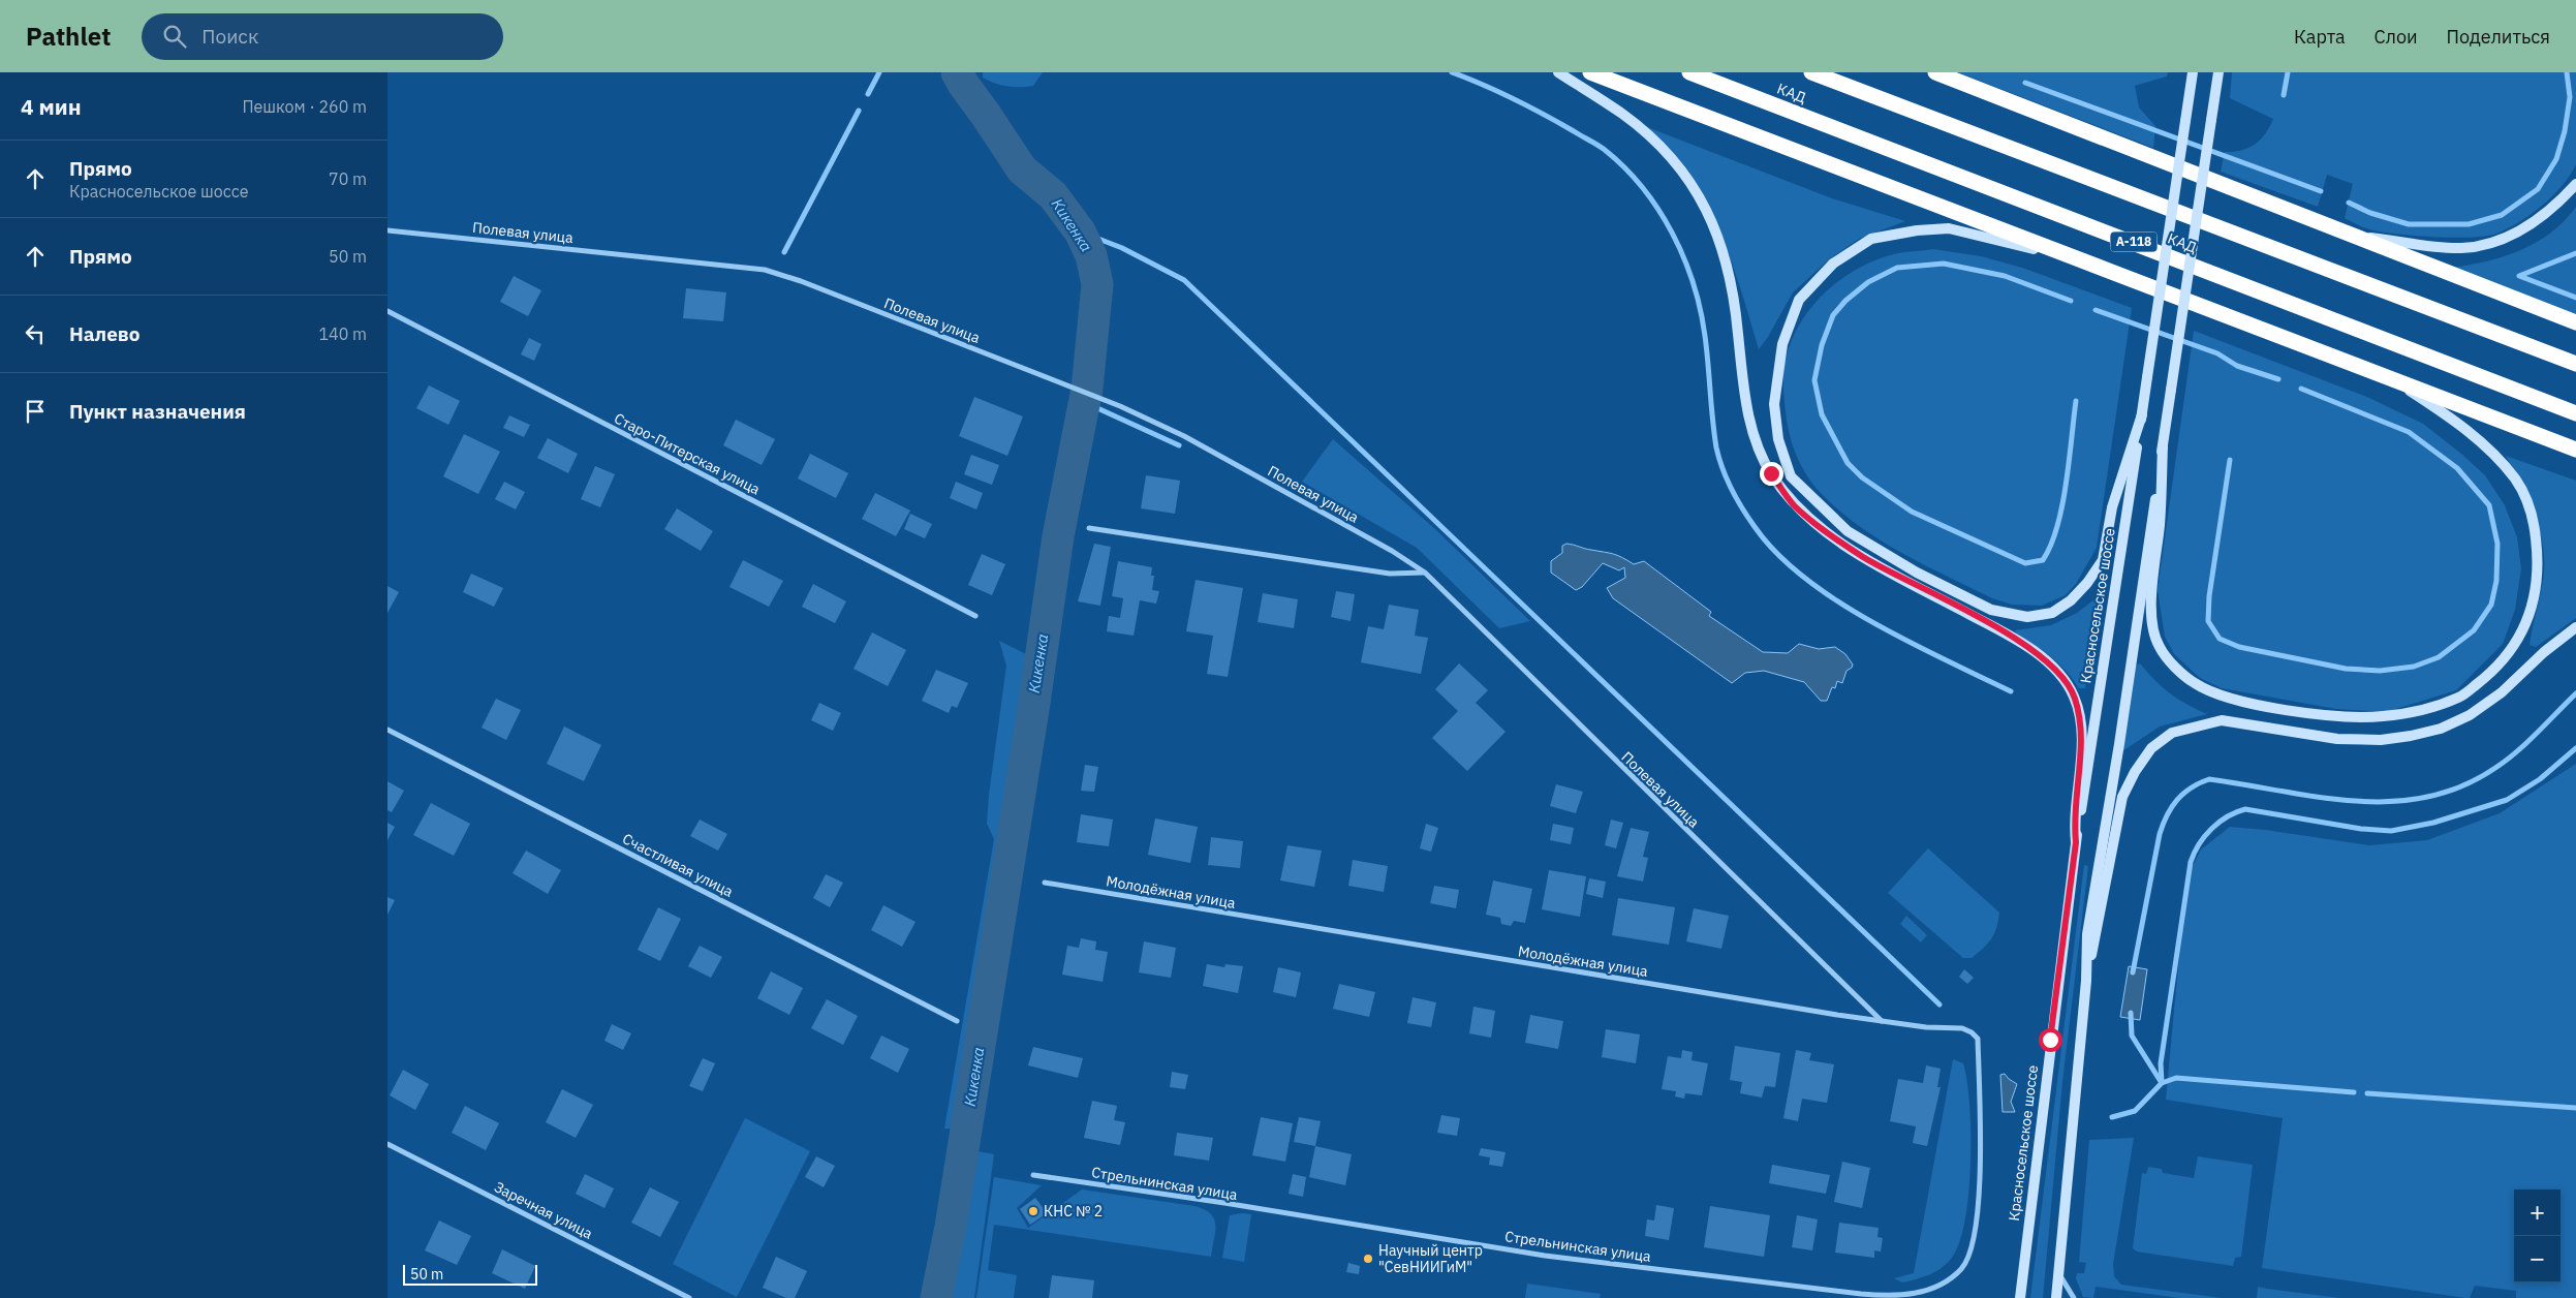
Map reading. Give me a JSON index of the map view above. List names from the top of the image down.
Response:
{
  "streets": {
    "highway": ["КАД", "А-118"],
    "main road": ["Красносельское шоссе"],
    "street": [
      "Полевая улица",
      "Старо-Питерская улица",
      "Счастливая улица",
      "Молодёжная улица",
      "Стрельнинская улица",
      "Заречная улица"
    ]
  },
  "crossings": [
    ["Полевая улица", "Молодёжная улица"],
    ["Молодёжная улица", "Стрельнинская улица"]
  ],
  "water": ["Кикенка"],
  "places": ["КНС № 2", "Научный центр \"СевНИИГиМ\""],
  "scale_bar": "50 m",
  "page": {
    "header": "Pathlet",
    "search": "Поиск",
    "nav": ["Карта", "Слои", "Поделиться"],
    "heading": ["4 мин", "Пешком · 260 m"],
    "list": [
      ["Прямо", "Красносельское шоссе", "70 m"],
      ["Прямо", "50 m"],
      ["Налево", "140 m"],
      "Пункт назначения"
    ],
    "map_buttons": ["+", "−"],
    "scale": "50 m"
  }
}
